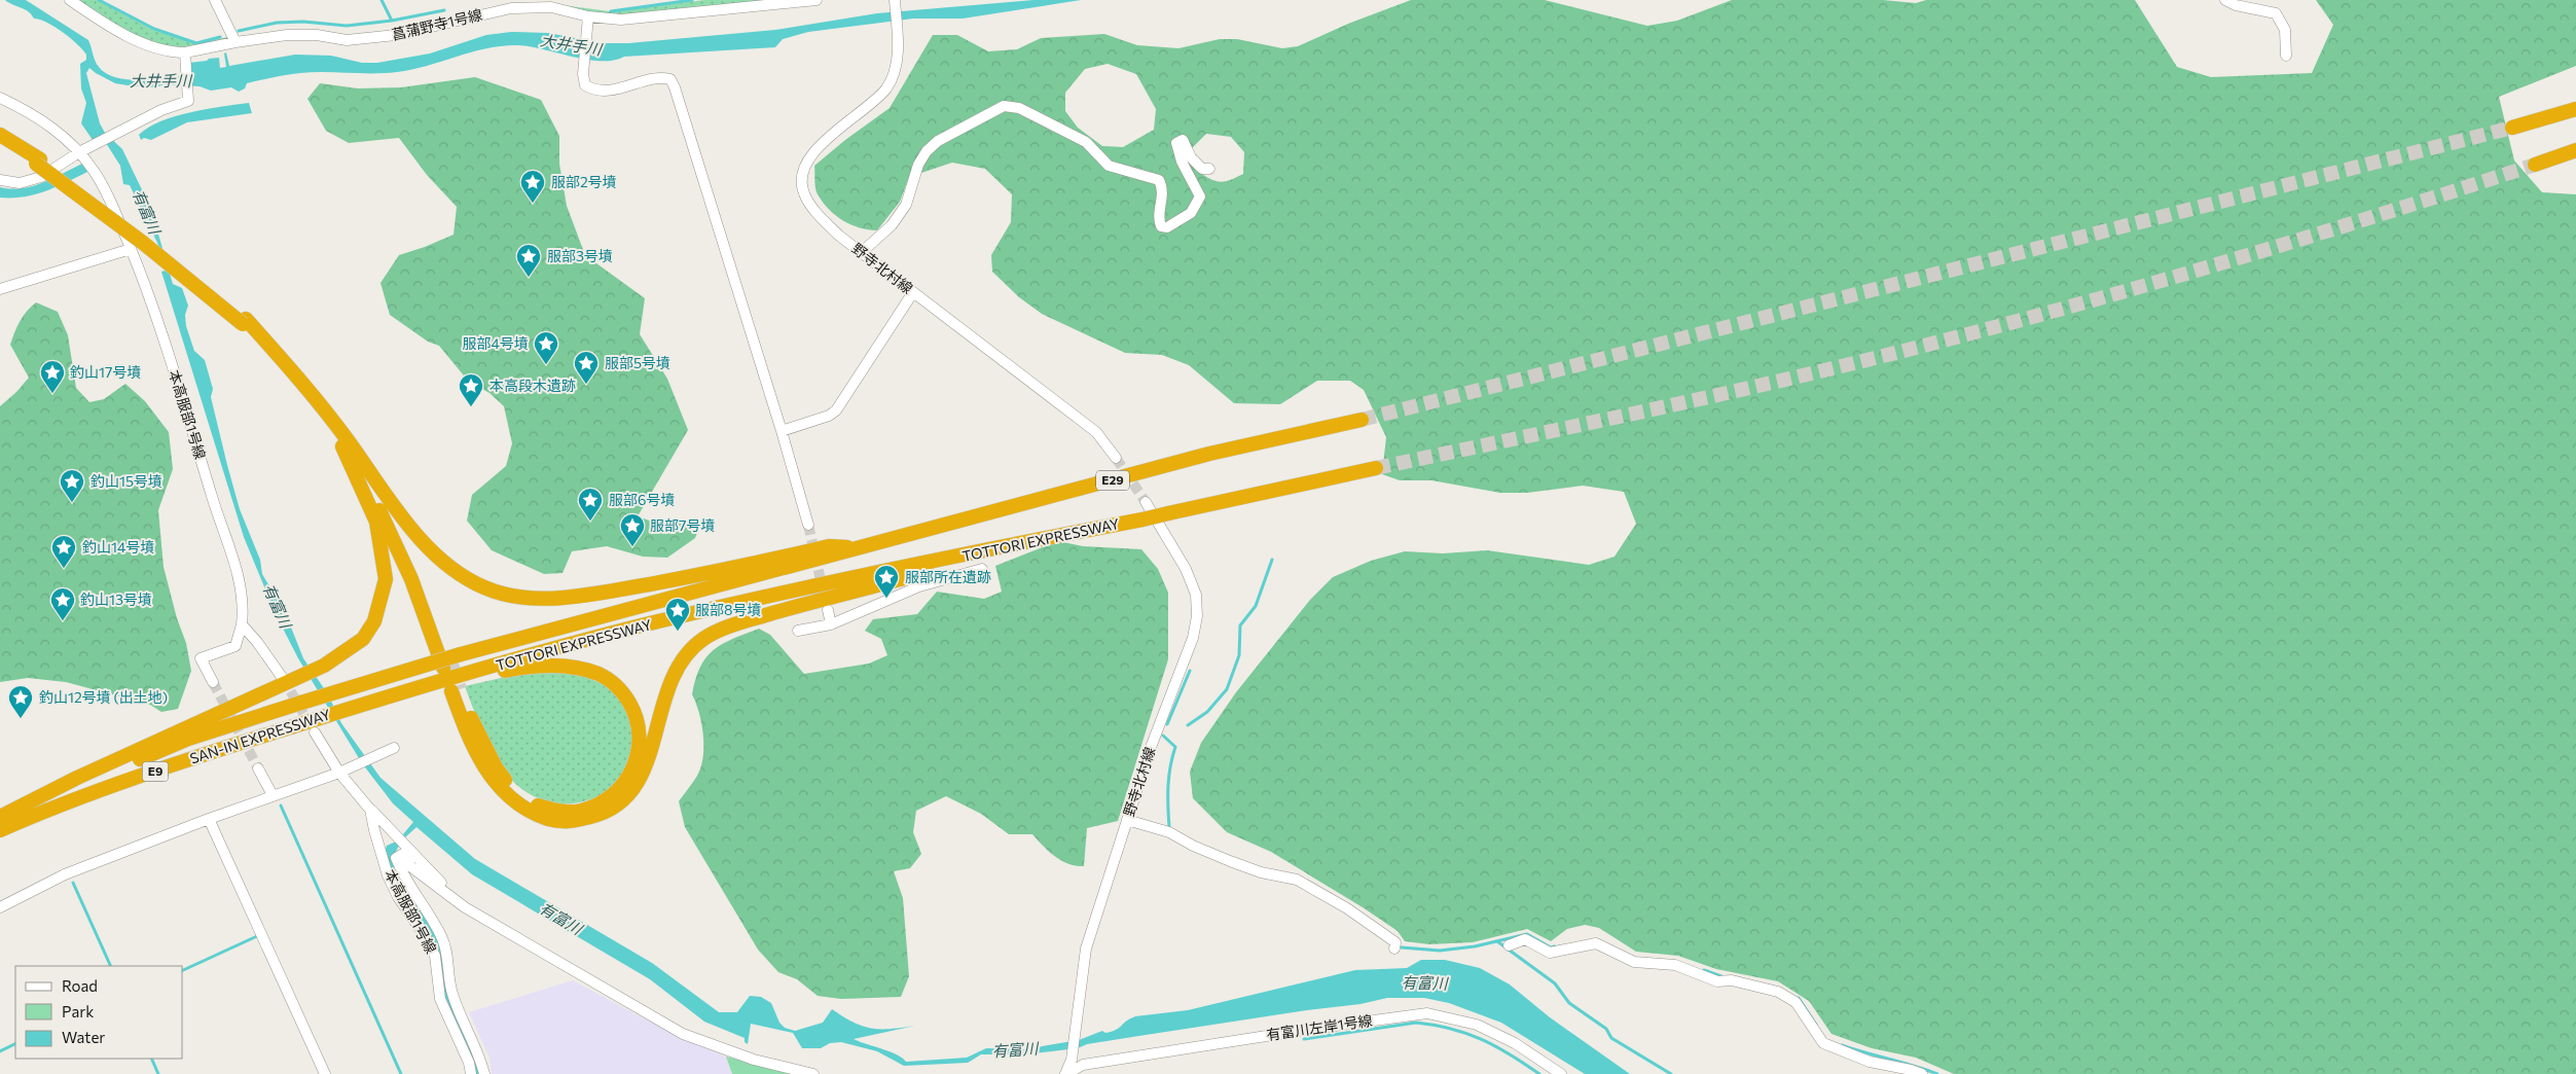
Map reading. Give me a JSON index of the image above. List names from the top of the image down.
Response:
{
  "streets": {
    "highway": [
      "E29",
      "TOTTORI EXPRESSWAY",
      "SAN-IN EXPRESSWAY",
      "E9"
    ],
    "street": [
      "菖蒲野寺1号線",
      "野寺北村線",
      "本高服部1号線",
      "有富川左岸1号線"
    ]
  },
  "crossings": [
    ["野寺北村線", "有富川左岸1号線"],
    ["本高服部1号線", "SAN-IN EXPRESSWAY"],
    ["TOTTORI EXPRESSWAY", "SAN-IN EXPRESSWAY"]
  ],
  "water": ["大井手川", "有富川"],
  "places": {
    "place": [
      "服部2号墳",
      "服部3号墳",
      "服部4号墳",
      "服部5号墳",
      "釣山17号墳",
      "本高段木遺跡",
      "釣山15号墳",
      "服部6号墳",
      "服部7号墳",
      "釣山14号墳",
      "服部所在遺跡",
      "釣山13号墳",
      "服部8号墳",
      "釣山12号墳 (出土地)"
    ]
  },
  "legend": ["Road", "Park", "Water"]
}
